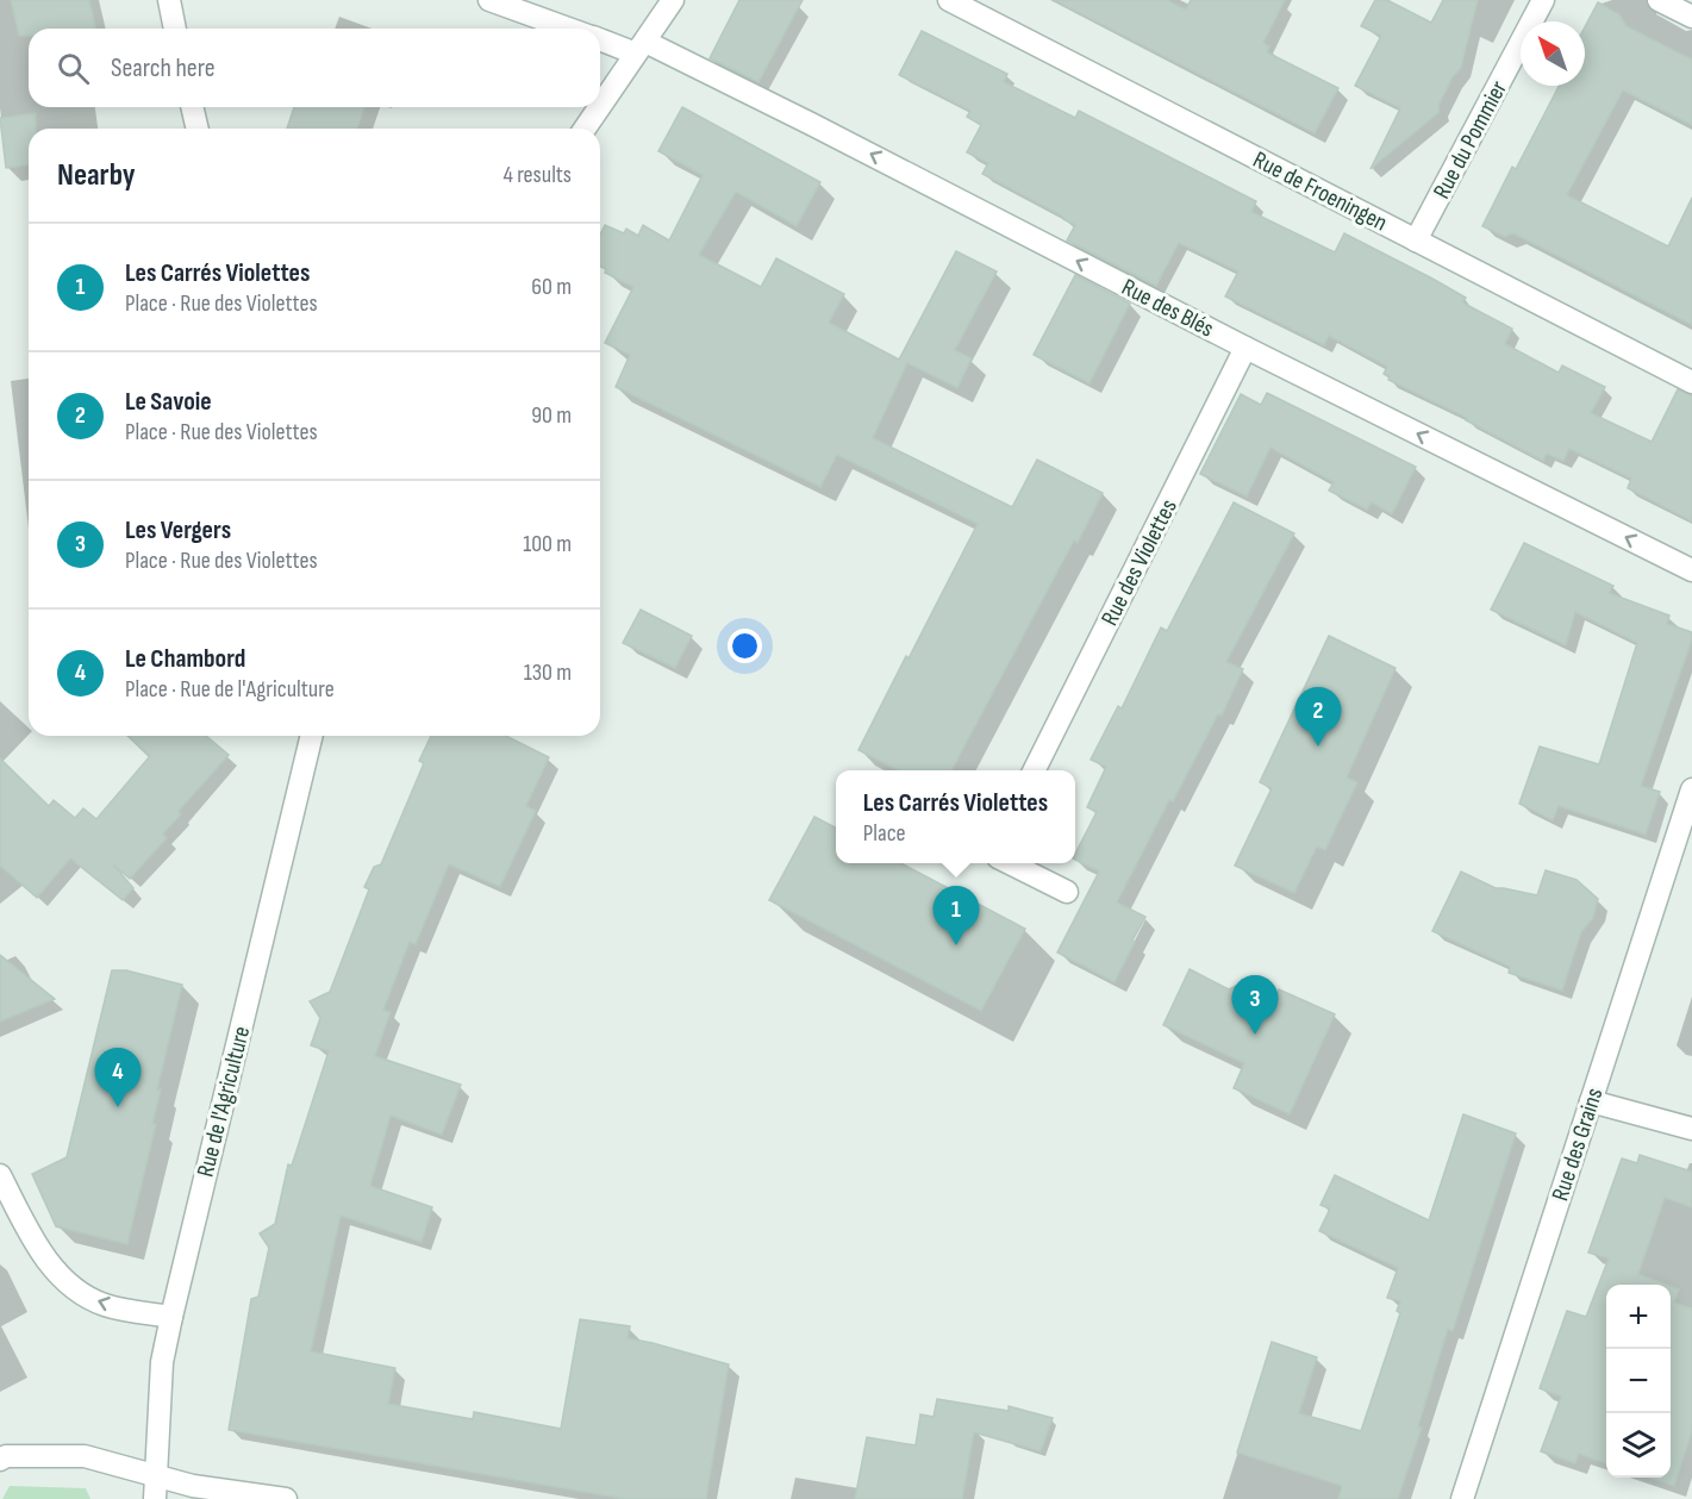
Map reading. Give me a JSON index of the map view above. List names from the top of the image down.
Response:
{
  "streets": {
    "street": [
      "Rue du Pommier",
      "Rue de Froeningen",
      "Rue des Blés",
      "Rue des Violettes",
      "Rue de l'Agriculture",
      "Rue des Grains"
    ]
  },
  "crossings": [
    ["Rue du Pommier", "Rue de Froeningen"],
    ["Rue des Blés", "Rue des Violettes"]
  ],
  "one_way": ["Rue des Blés"],
  "north": "top left",
  "page": {
    "search": "Search here",
    "heading": ["Nearby", "4 results"],
    "list": [
      {
        "mark": "1",
        "name": "Les Carrés Violettes",
        "note": "Place · Rue des Violettes",
        "value": "60 m"
      },
      {
        "mark": "2",
        "name": "Le Savoie",
        "note": "Place · Rue des Violettes",
        "value": "90 m"
      },
      {
        "mark": "3",
        "name": "Les Vergers",
        "note": "Place · Rue des Violettes",
        "value": "100 m"
      },
      {
        "mark": "4",
        "name": "Le Chambord",
        "note": "Place · Rue de l'Agriculture",
        "value": "130 m"
      }
    ],
    "pins": [
      "2",
      "1",
      "3",
      "4"
    ],
    "popup": ["Les Carrés Violettes", "Place"],
    "map_buttons": ["+", "−"]
  }
}
